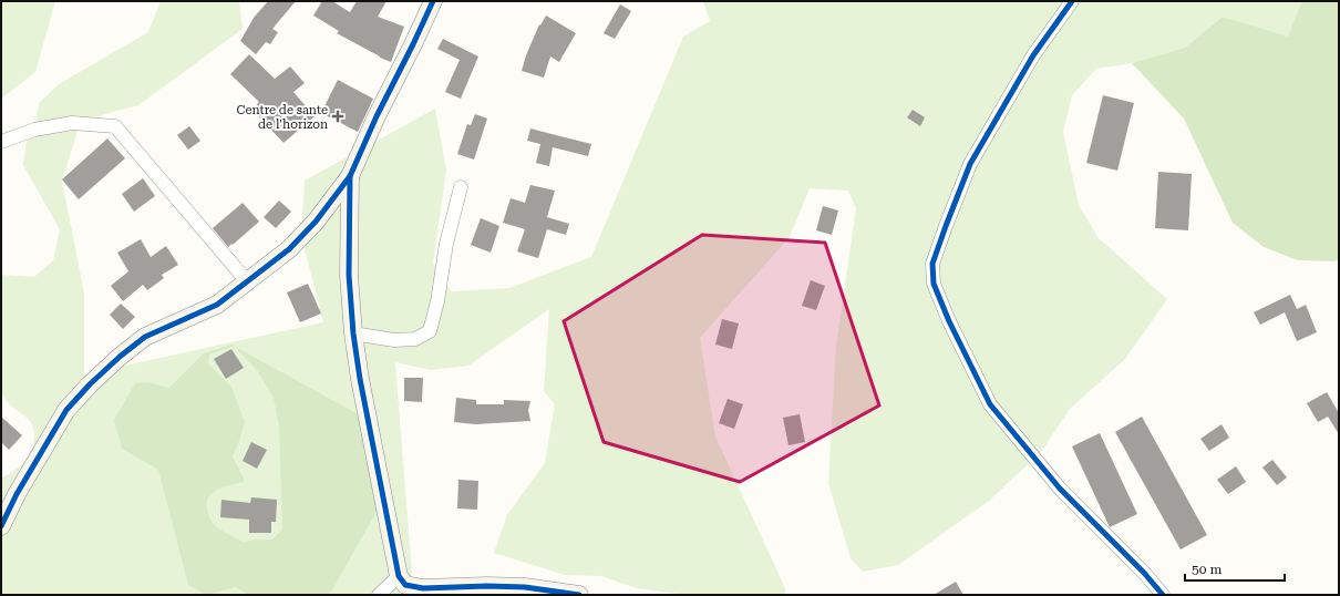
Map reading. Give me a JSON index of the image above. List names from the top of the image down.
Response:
{
  "places": {
    "health": ["Centre de sante de l'horizon"]
  },
  "scale_bar": "50 m"
}
